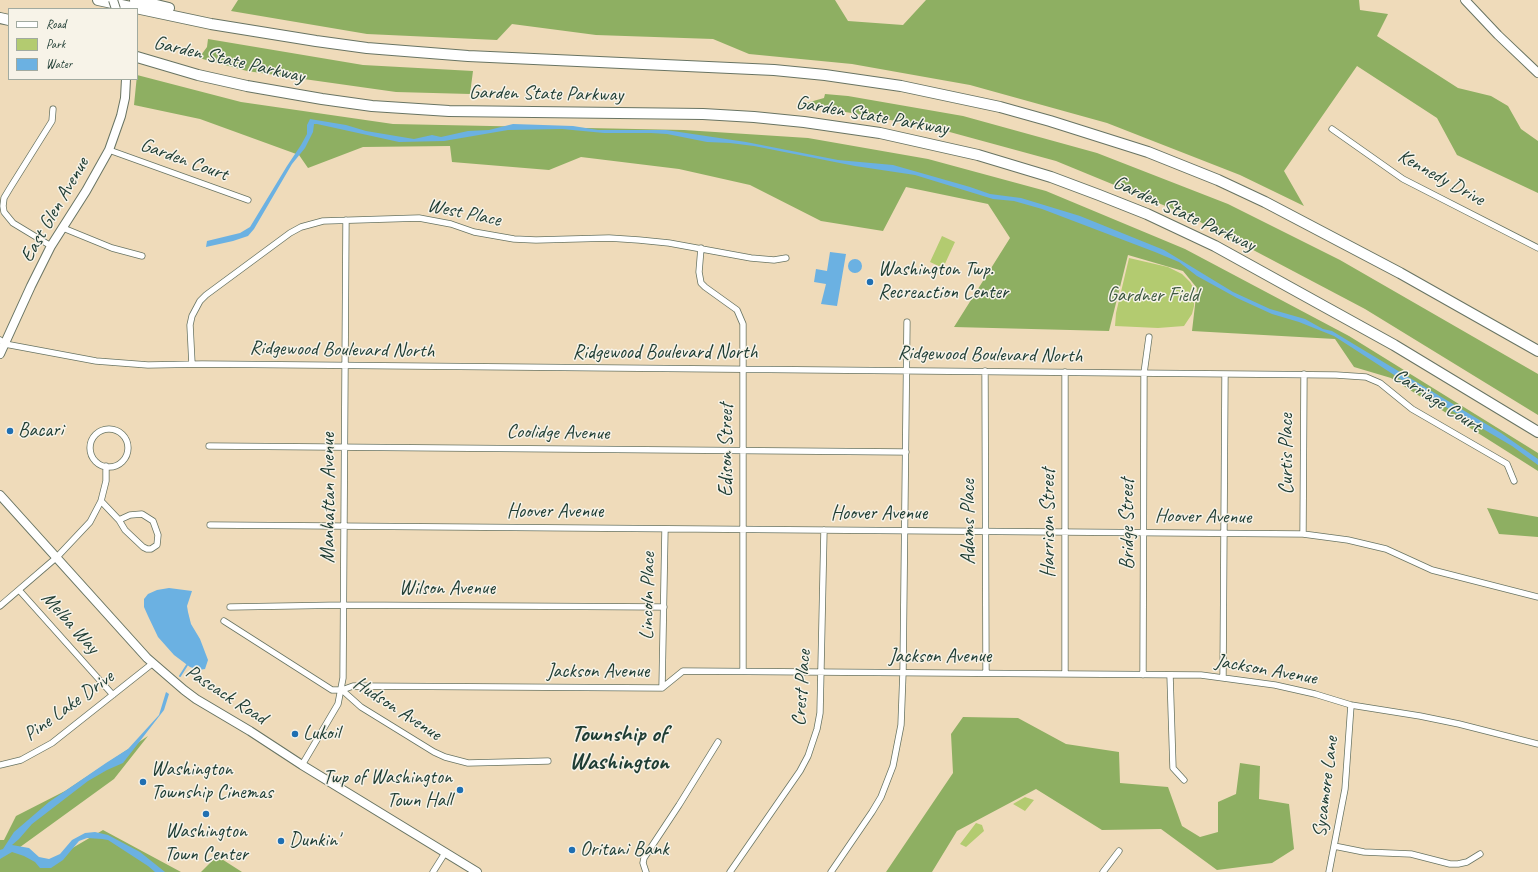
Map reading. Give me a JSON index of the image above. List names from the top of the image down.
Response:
{
  "streets": {
    "highway": ["Garden State Parkway"],
    "street": [
      "Garden Court",
      "Kennedy Drive",
      "East Glen Avenue",
      "West Place",
      "Ridgewood Boulevard North",
      "Carriage Court",
      "Coolidge Avenue",
      "Edison Street",
      "Curtis Place",
      "Manhattan Avenue",
      "Hoover Avenue",
      "Adams Place",
      "Harrison Street",
      "Bridge Street",
      "Wilson Avenue",
      "Lincoln Place",
      "Melba Way",
      "Jackson Avenue",
      "Crest Place",
      "Pascack Road",
      "Pine Lake Drive",
      "Hudson Avenue",
      "Sycamore Lane"
    ]
  },
  "crossings": [
    ["Garden Court", "East Glen Avenue"],
    ["East Glen Avenue", "Ridgewood Boulevard North"],
    ["West Place", "Ridgewood Boulevard North"],
    ["West Place", "Edison Street"],
    ["West Place", "Manhattan Avenue"],
    ["Ridgewood Boulevard North", "Carriage Court"],
    ["Ridgewood Boulevard North", "Edison Street"],
    ["Ridgewood Boulevard North", "Curtis Place"],
    ["Ridgewood Boulevard North", "Manhattan Avenue"],
    ["Ridgewood Boulevard North", "Adams Place"],
    ["Ridgewood Boulevard North", "Harrison Street"],
    ["Ridgewood Boulevard North", "Bridge Street"],
    ["Coolidge Avenue", "Edison Street"],
    ["Coolidge Avenue", "Manhattan Avenue"],
    ["Edison Street", "Hoover Avenue"],
    ["Edison Street", "Jackson Avenue"],
    ["Curtis Place", "Hoover Avenue"],
    ["Manhattan Avenue", "Hoover Avenue"],
    ["Manhattan Avenue", "Wilson Avenue"],
    ["Manhattan Avenue", "Jackson Avenue"],
    ["Manhattan Avenue", "Pascack Road"],
    ["Manhattan Avenue", "Hudson Avenue"],
    ["Hoover Avenue", "Adams Place"],
    ["Hoover Avenue", "Harrison Street"],
    ["Hoover Avenue", "Bridge Street"],
    ["Hoover Avenue", "Lincoln Place"],
    ["Hoover Avenue", "Crest Place"],
    ["Adams Place", "Jackson Avenue"],
    ["Harrison Street", "Jackson Avenue"],
    ["Bridge Street", "Jackson Avenue"],
    ["Wilson Avenue", "Lincoln Place"],
    ["Lincoln Place", "Jackson Avenue"],
    ["Melba Way", "Pine Lake Drive"],
    ["Jackson Avenue", "Crest Place"],
    ["Jackson Avenue", "Hudson Avenue"],
    ["Jackson Avenue", "Sycamore Lane"],
    ["Pascack Road", "Pine Lake Drive"]
  ],
  "districts": ["Township of Washington"],
  "parks": ["Gardner Field"],
  "places": [
    "Washington Twp. Recreaction Center",
    "Bacari",
    "Lukoil",
    "Washington Township Cinemas",
    "Twp of Washington Town Hall",
    "Washington Town Center",
    "Dunkin'",
    "Oritani Bank"
  ],
  "legend": ["Road", "Park", "Water"]
}
